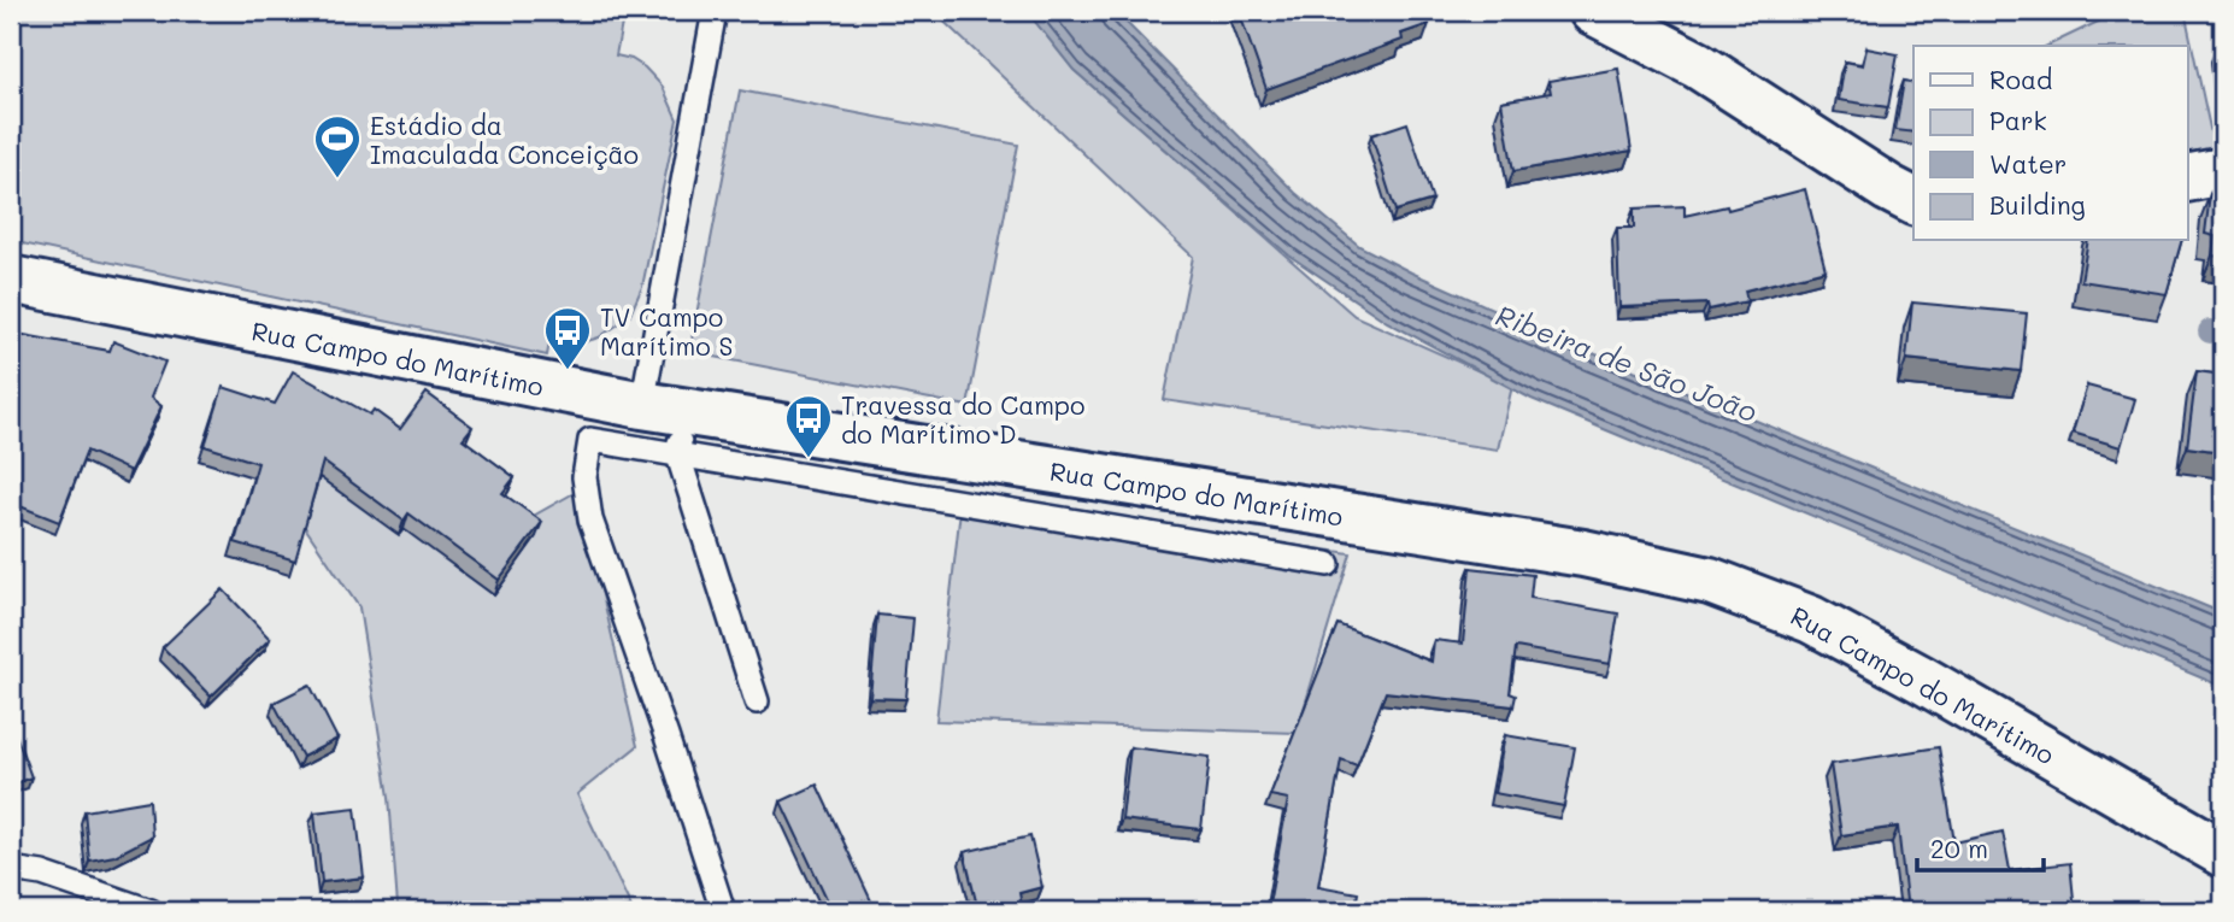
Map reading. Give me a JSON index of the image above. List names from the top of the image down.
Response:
{
  "streets": {
    "main road": ["Rua Campo do Marítimo"]
  },
  "water": ["Ribeira de São João"],
  "places": {
    "sports": ["Estádio da Imaculada Conceição"],
    "bus stop": ["TV Campo Marítimo S", "Travessa do Campo do Marítimo D"]
  },
  "legend": [
    "Road",
    "Park",
    "Water",
    "Building"
  ],
  "scale_bar": "20 m"
}
